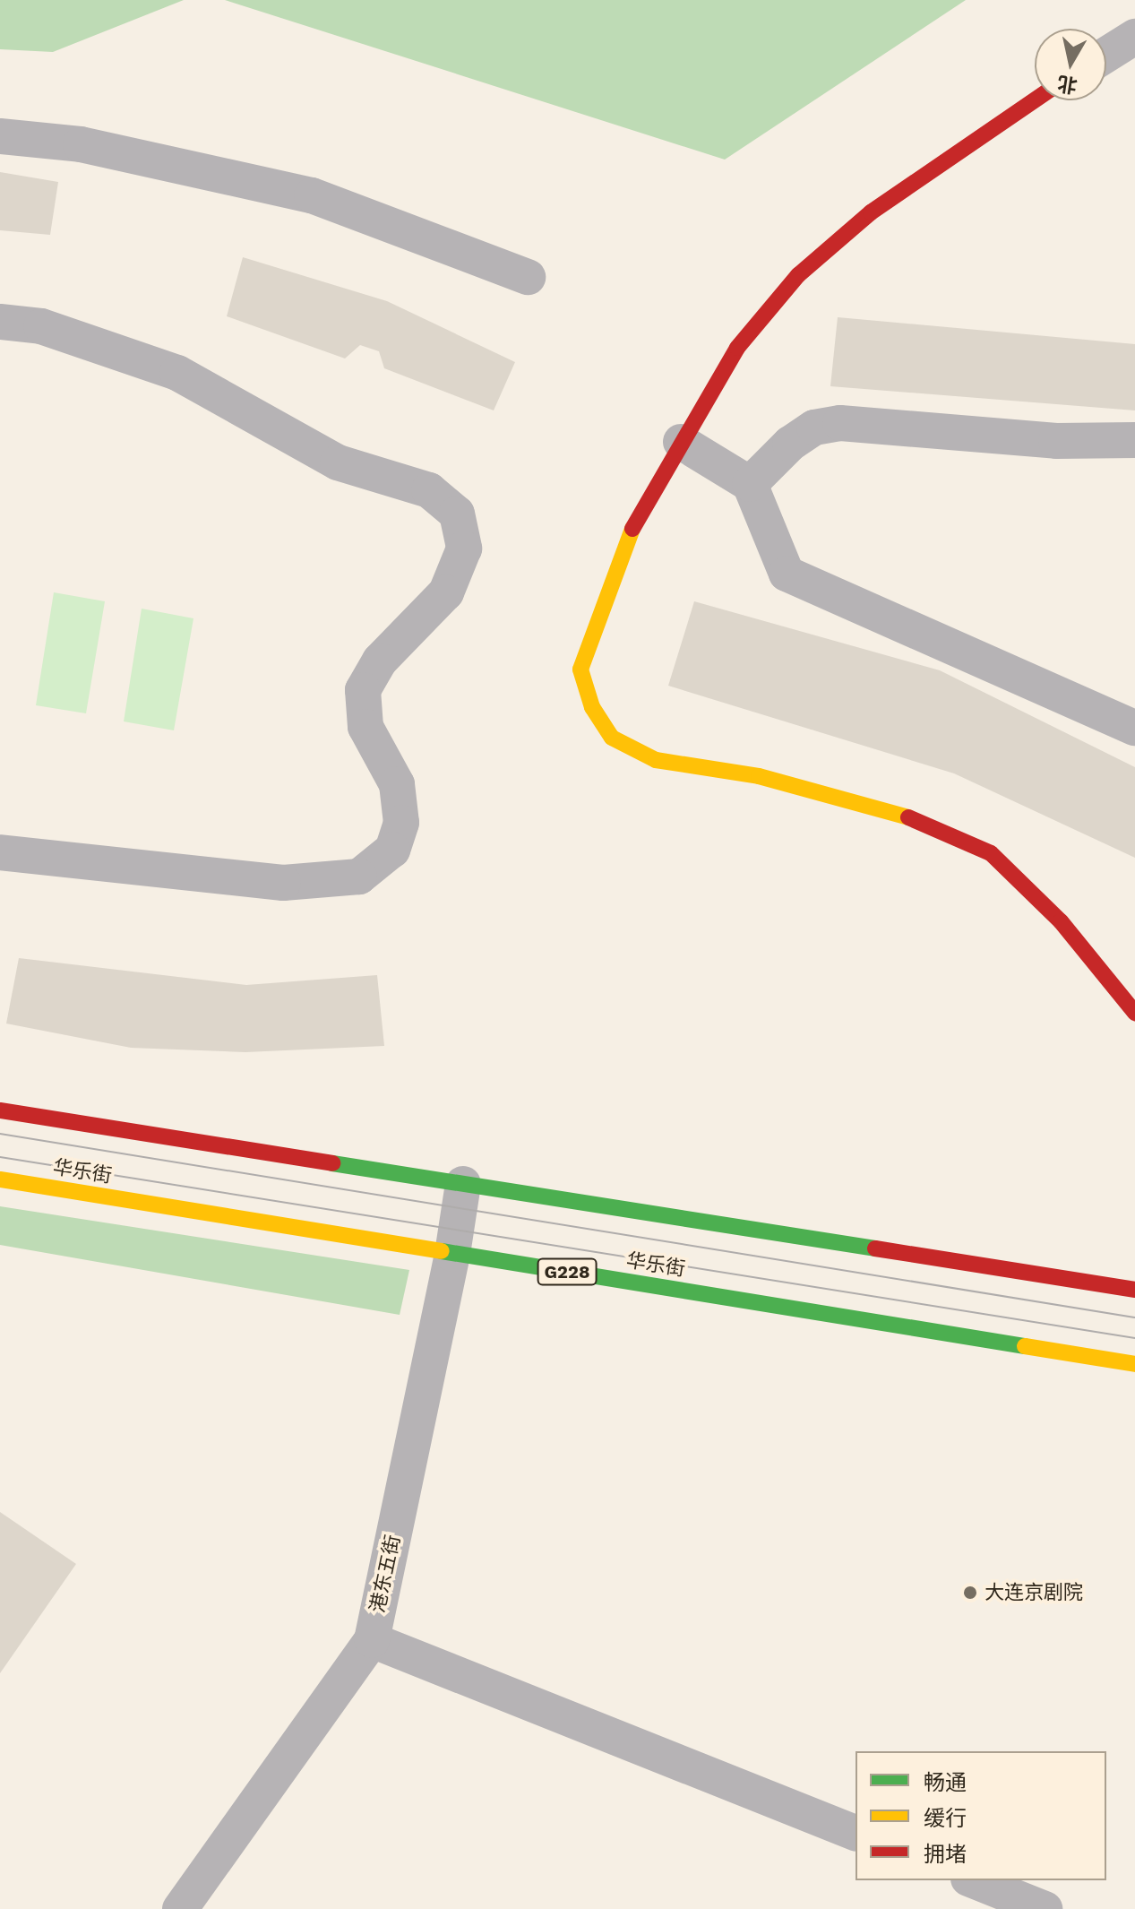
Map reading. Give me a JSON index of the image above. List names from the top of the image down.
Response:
{
  "streets": {
    "main road": ["华乐街", "G228"],
    "street": ["港东五街"]
  },
  "crossings": [
    ["华乐街", "港东五街"]
  ],
  "places": ["大连京剧院"],
  "legend": ["畅通", "缓行", "拥堵"],
  "north": "bottom"
}
